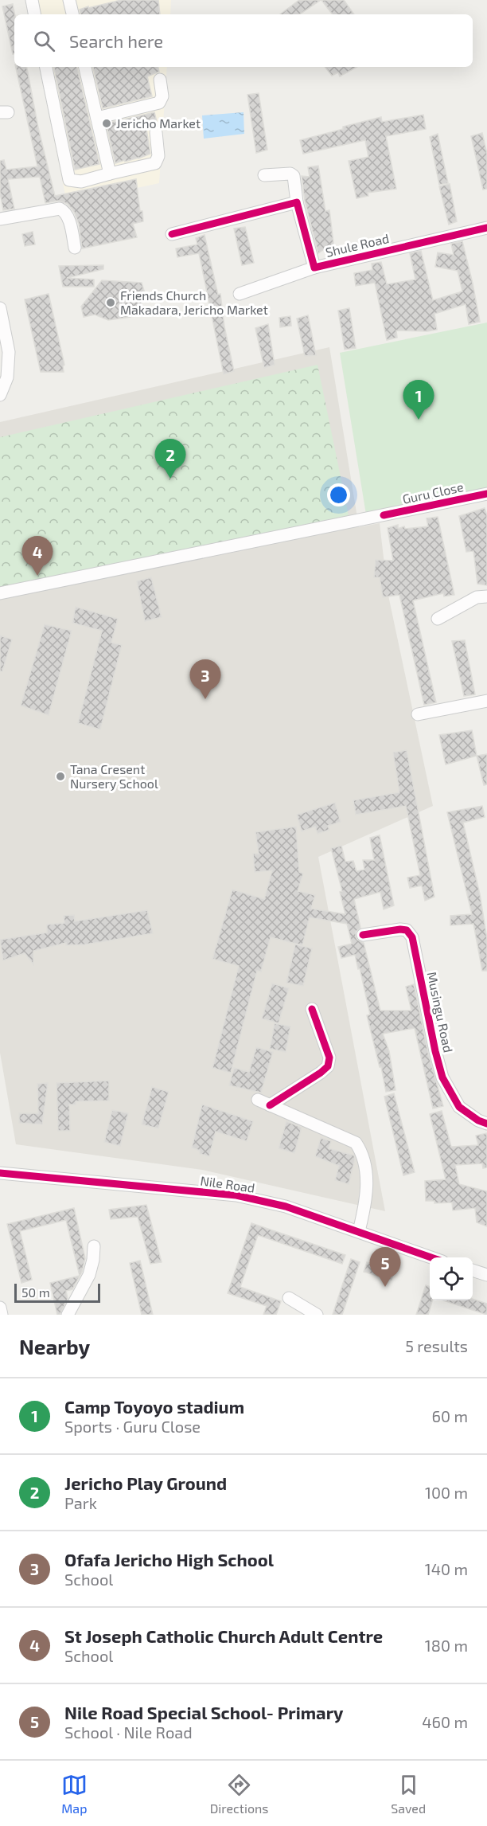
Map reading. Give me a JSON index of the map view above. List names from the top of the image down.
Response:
{
  "streets": {
    "street": [
      "Shule Road",
      "Guru Close",
      "Musingu Road",
      "Nile Road"
    ]
  },
  "places": ["Jericho Market", "Friends Church Makadara, Jericho Market", "Tana Cresent Nursery School"],
  "scale_bar": "50 m",
  "page": {
    "search": "Search here",
    "pins": [
      "1",
      "2",
      "4",
      "3",
      "5"
    ],
    "scale": "50 m",
    "heading": ["Nearby", "5 results"],
    "list": [
      {
        "mark": "1",
        "name": "Camp Toyoyo stadium",
        "note": "Sports · Guru Close",
        "value": "60 m"
      },
      {
        "mark": "2",
        "name": "Jericho Play Ground",
        "note": "Park",
        "value": "100 m"
      },
      {
        "mark": "3",
        "name": "Ofafa Jericho High School",
        "note": "School",
        "value": "140 m"
      },
      {
        "mark": "4",
        "name": "St Joseph Catholic Church Adult Centre",
        "note": "School",
        "value": "180 m"
      },
      {
        "mark": "5",
        "name": "Nile Road Special School- Primary",
        "note": "School · Nile Road",
        "value": "460 m"
      }
    ],
    "nav": ["Map", "Directions", "Saved"]
  }
}
